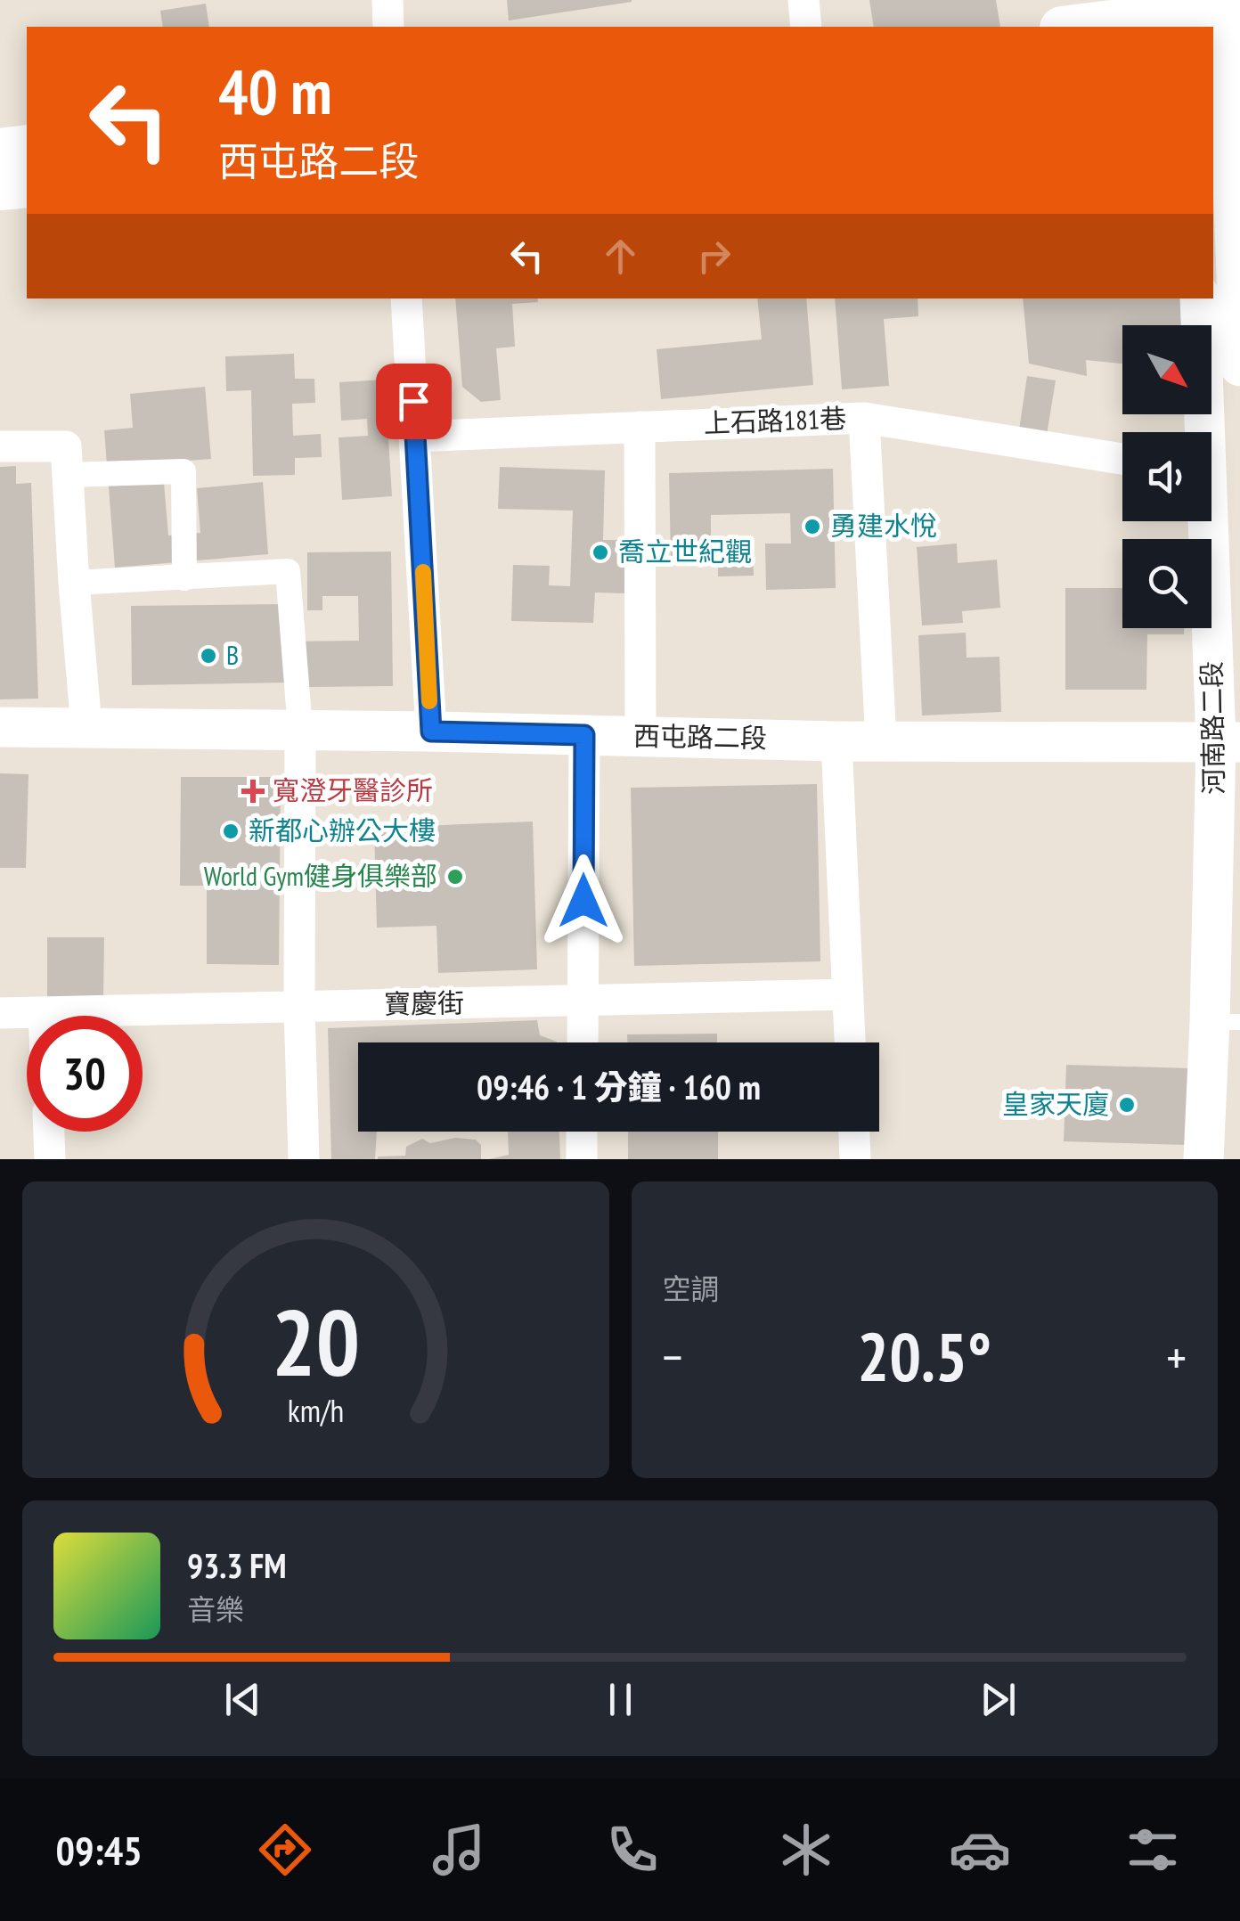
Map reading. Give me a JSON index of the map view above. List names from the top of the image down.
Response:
{
  "streets": {
    "street": [
      "上石路181巷",
      "河南路二段",
      "西屯路二段",
      "寶慶街"
    ]
  },
  "crossings": [
    ["上石路181巷", "西屯路二段"],
    ["河南路二段", "西屯路二段"]
  ],
  "places": {
    "other": [
      "勇建水悅",
      "喬立世紀觀",
      "B",
      "新都心辦公大樓",
      "World Gym健身俱樂部",
      "皇家天廈"
    ],
    "health": ["寬澄牙醫診所"]
  },
  "north": "bottom right",
  "page": {
    "turn": ["40 m", "西屯路二段"],
    "limit": "30",
    "trip": "09:46 · 1 分鐘 · 160 m",
    "tile": "空調",
    "heat": ["−", "20.5°", "+"],
    "song": ["93.3 FM", "音樂"],
    "tabs": "09:45",
    "gauge": ["20", "km/h"]
  }
}
